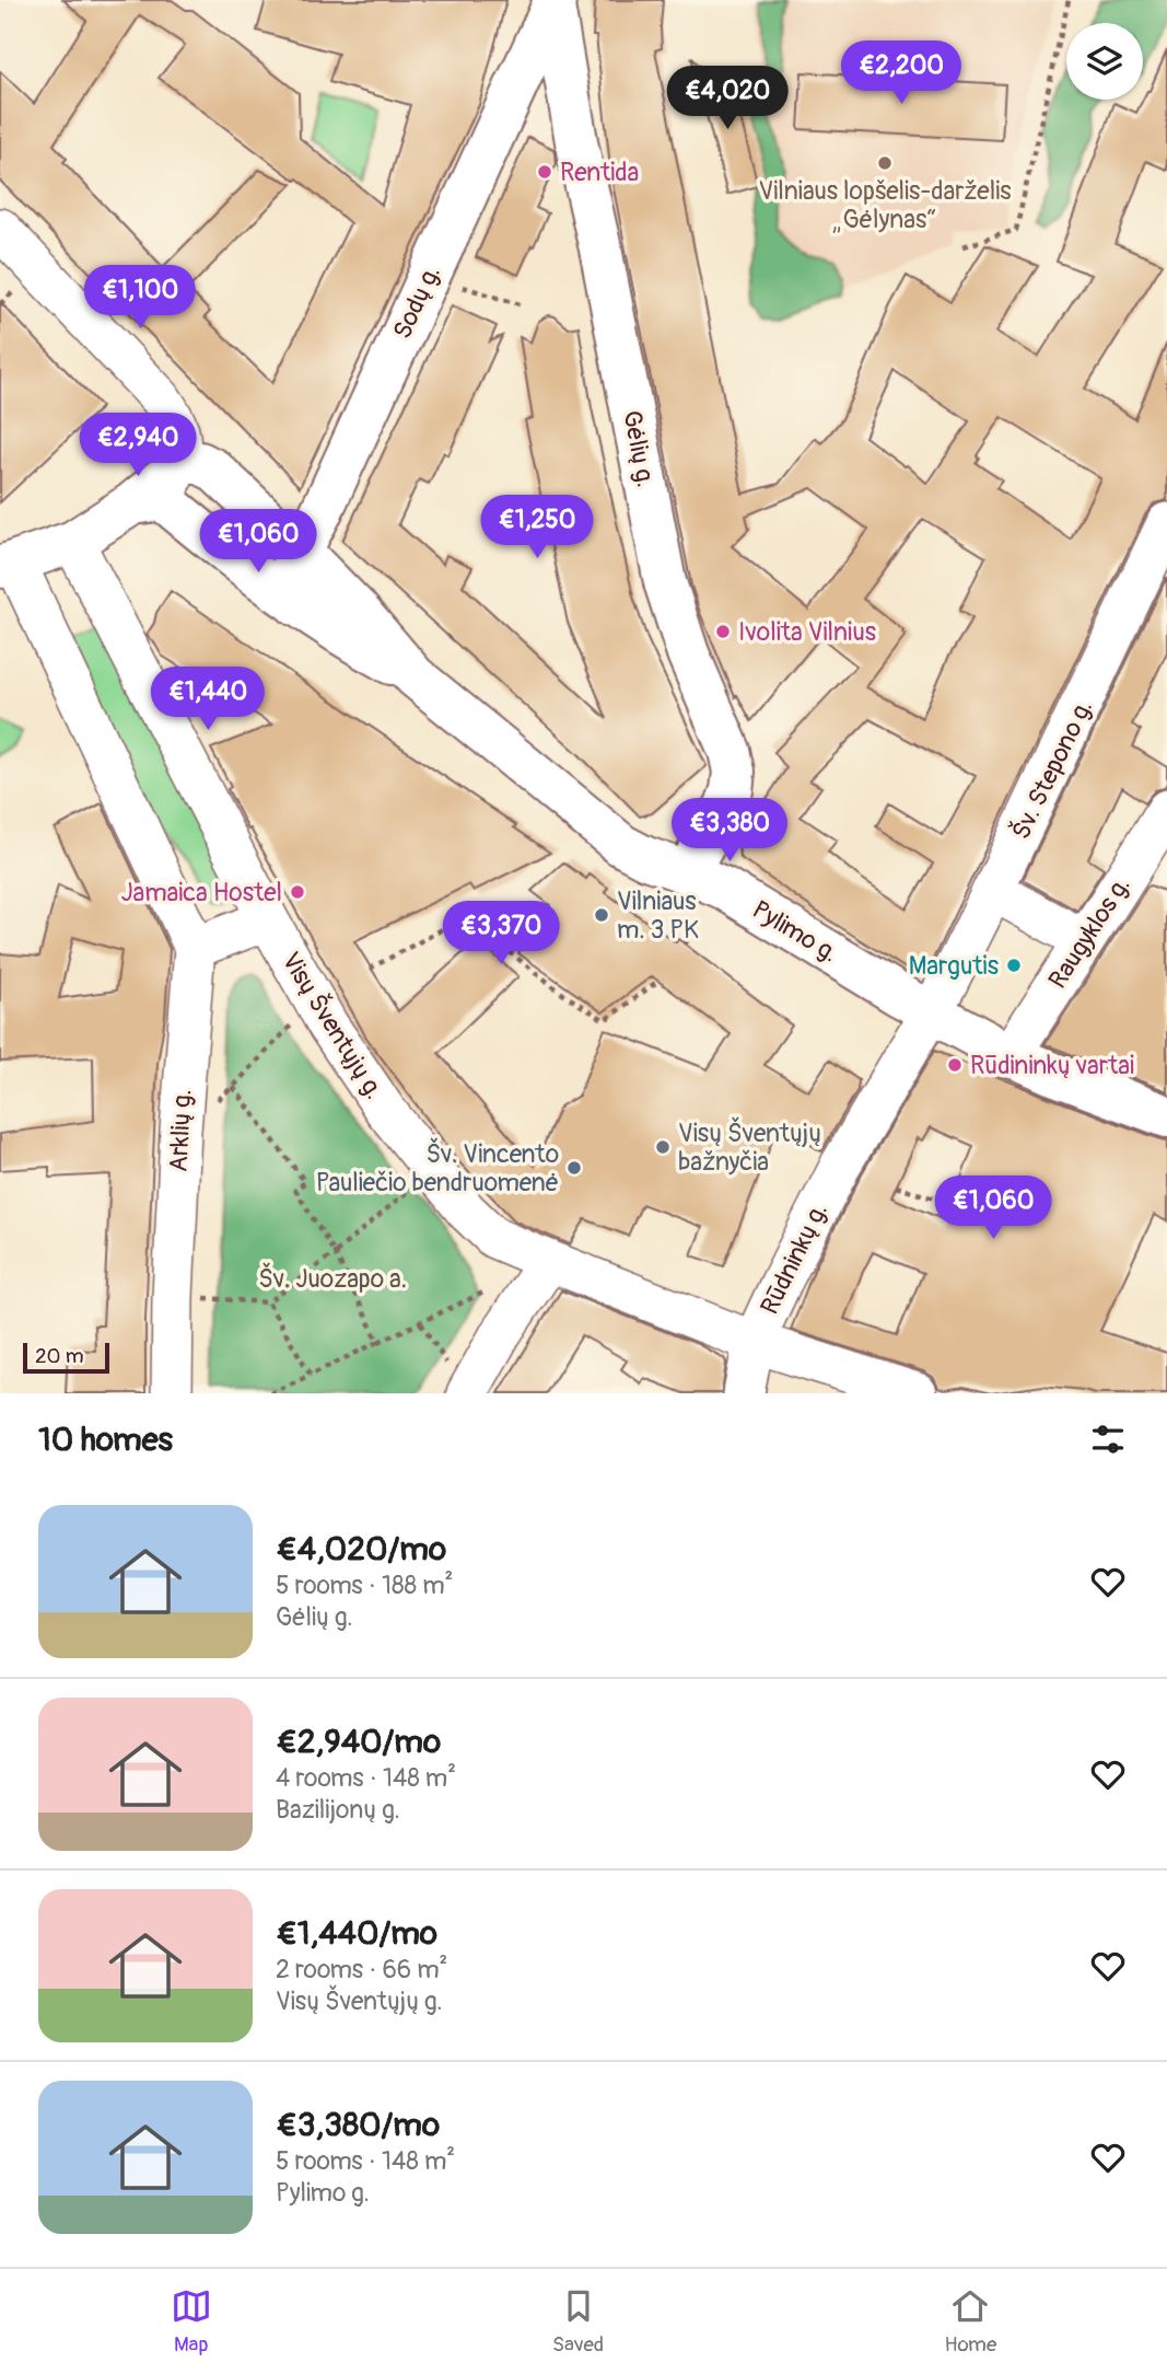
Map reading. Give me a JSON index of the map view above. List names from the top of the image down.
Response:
{
  "streets": {
    "main road": ["Sodų g.", "Gėlių g.", "Pylimo g."],
    "street": [
      "Šv. Stepono g.",
      "Raugyklos g.",
      "Visų Šventųjų g.",
      "Arklių g.",
      "Rūdninkų g."
    ]
  },
  "crossings": [
    ["Sodų g.", "Gėlių g."],
    ["Sodų g.", "Pylimo g."],
    ["Gėlių g.", "Pylimo g."],
    ["Šv. Stepono g.", "Pylimo g."],
    ["Šv. Stepono g.", "Rūdninkų g."],
    ["Pylimo g.", "Raugyklos g."],
    ["Pylimo g.", "Rūdninkų g."],
    ["Visų Šventųjų g.", "Rūdninkų g."]
  ],
  "parks": ["Šv. Juozapo a."],
  "places": [
    "Vilniaus lopšelis-darželis „Gėlynas“",
    "Rentida",
    "Ivolita Vilnius",
    "Jamaica Hostel",
    "Vilniaus m. 3 PK",
    "Margutis",
    "Rūdininkų vartai",
    "Visų Šventųjų bažnyčia",
    "Šv. Vincento Pauliečio bendruomenė"
  ],
  "scale_bar": "20 m",
  "page": {
    "price": [
      "€2,200",
      "€4,020",
      "€1,100",
      "€2,940",
      "€1,250",
      "€1,060",
      "€1,440",
      "€3,380",
      "€3,370",
      "€1,060"
    ],
    "scale": "20 m",
    "heading": "10 homes",
    "list": [
      {
        "name": "€4,020/mo",
        "note": "5 rooms · 188 m² · Gėlių g."
      },
      {
        "name": "€2,940/mo",
        "note": "4 rooms · 148 m² · Bazilijonų g."
      },
      {
        "name": "€1,440/mo",
        "note": "2 rooms · 66 m² · Visų Šventųjų g."
      },
      {
        "name": "€3,380/mo",
        "note": "5 rooms · 148 m² · Pylimo g."
      }
    ],
    "tabs": ["Map", "Saved", "Home"]
  }
}
